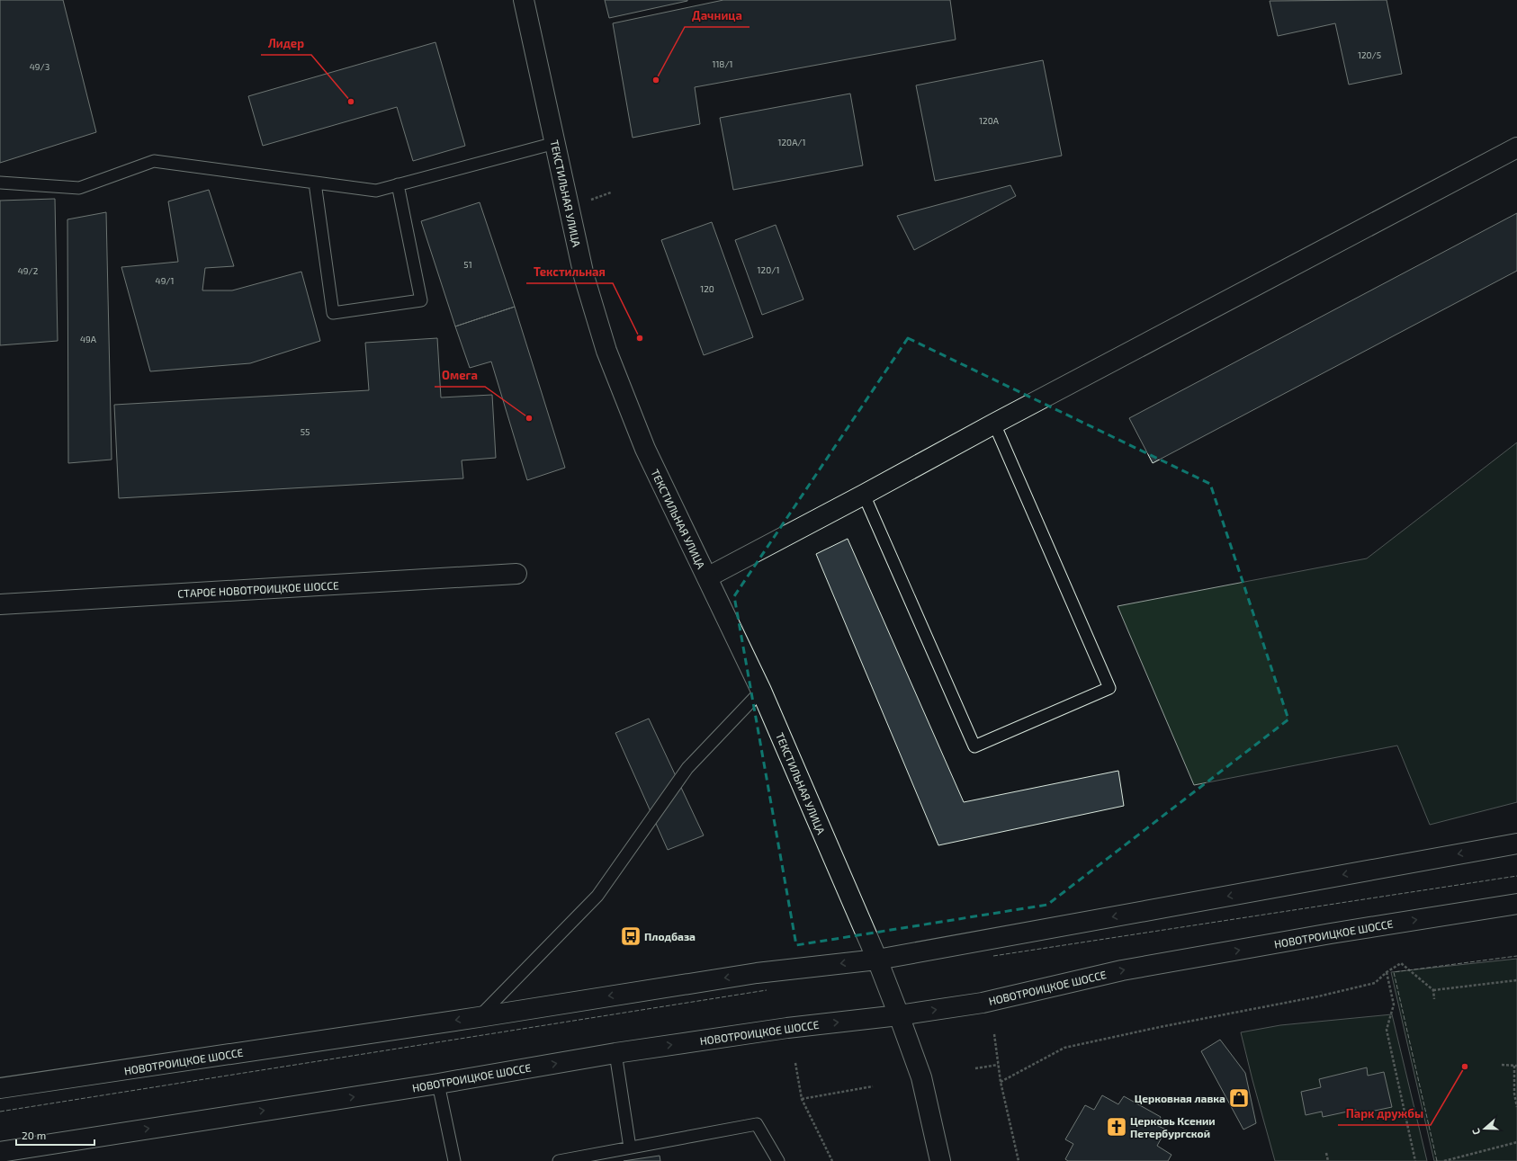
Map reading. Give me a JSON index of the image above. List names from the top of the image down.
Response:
{
  "streets": {
    "main road": ["ТЕКСТИЛЬНАЯ УЛИЦА", "СТАРОЕ НОВОТРОИЦКОЕ ШОССЕ", "НОВОТРОИЦКОЕ ШОССЕ"]
  },
  "crossings": [
    ["ТЕКСТИЛЬНАЯ УЛИЦА", "НОВОТРОИЦКОЕ ШОССЕ"]
  ],
  "places": {
    "other": [
      "Дачница",
      "Лидер",
      "Текстильная",
      "Омега",
      "Парк дружбы"
    ],
    "bus stop": ["Плодбаза"],
    "shop": ["Церковная лавка"],
    "church": ["Церковь Ксении Петербургской"]
  },
  "house_numbers": [
    "120/5",
    "118/1",
    "49/3",
    "120А",
    "120А/1",
    "51",
    "120/1",
    "49/2",
    "49/1",
    "120",
    "49А",
    "55"
  ],
  "scale_bar": "20 m",
  "north": "left"
}
